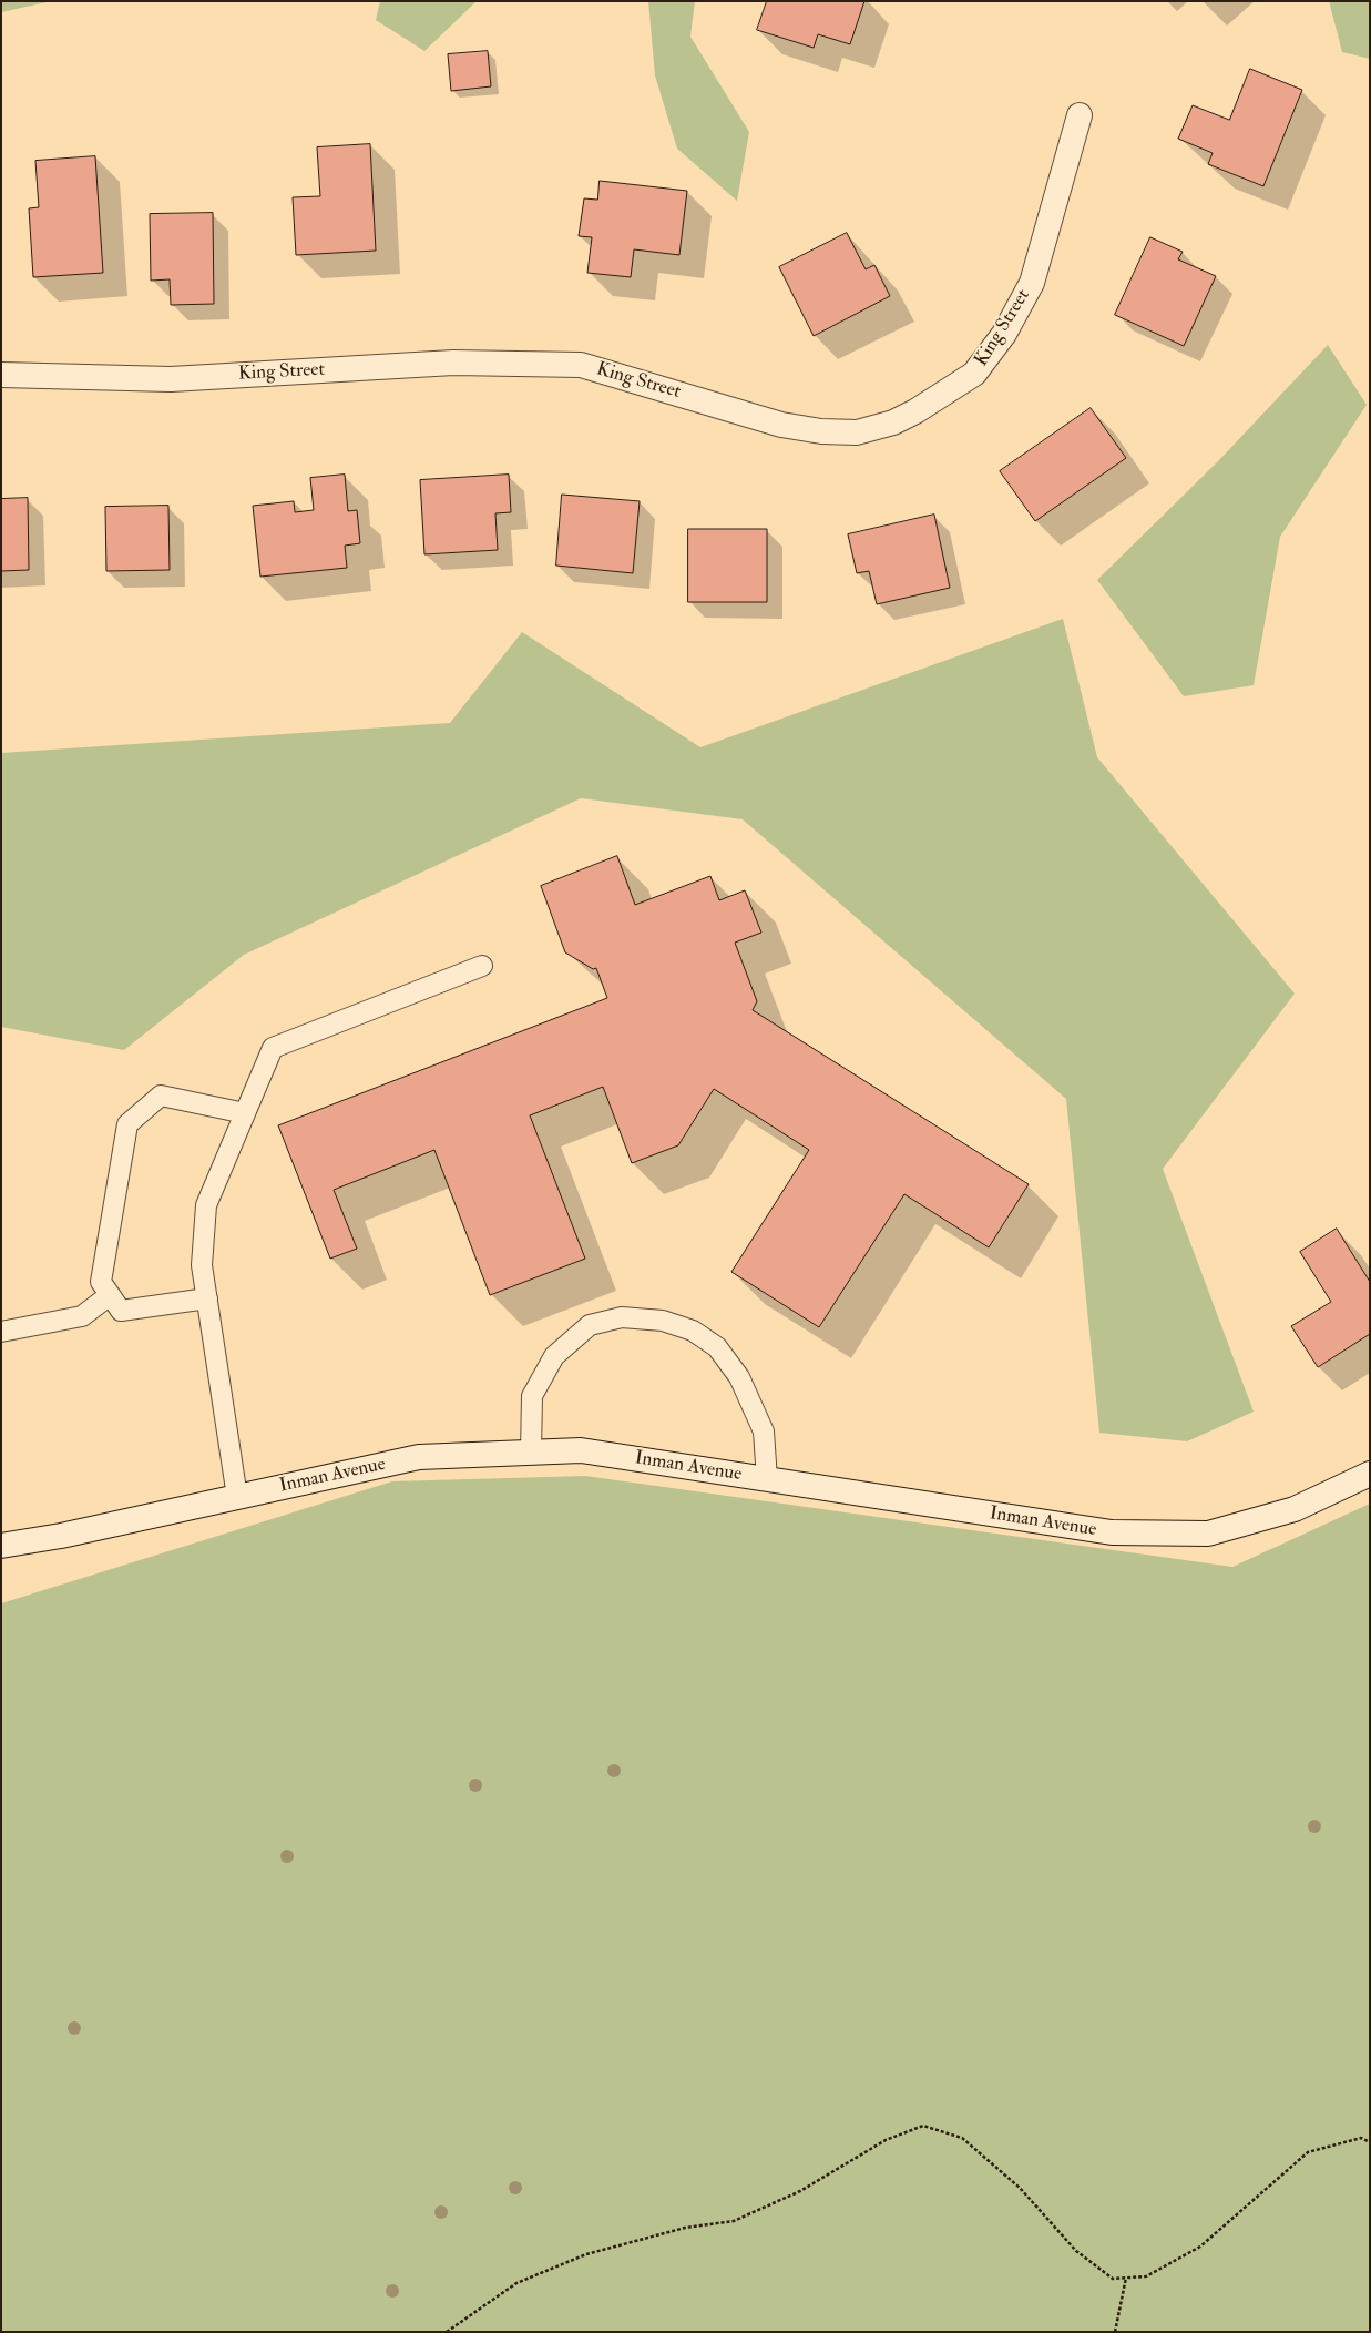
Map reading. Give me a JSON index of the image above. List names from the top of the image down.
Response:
{
  "streets": {
    "main road": ["King Street", "Inman Avenue"]
  }
}
